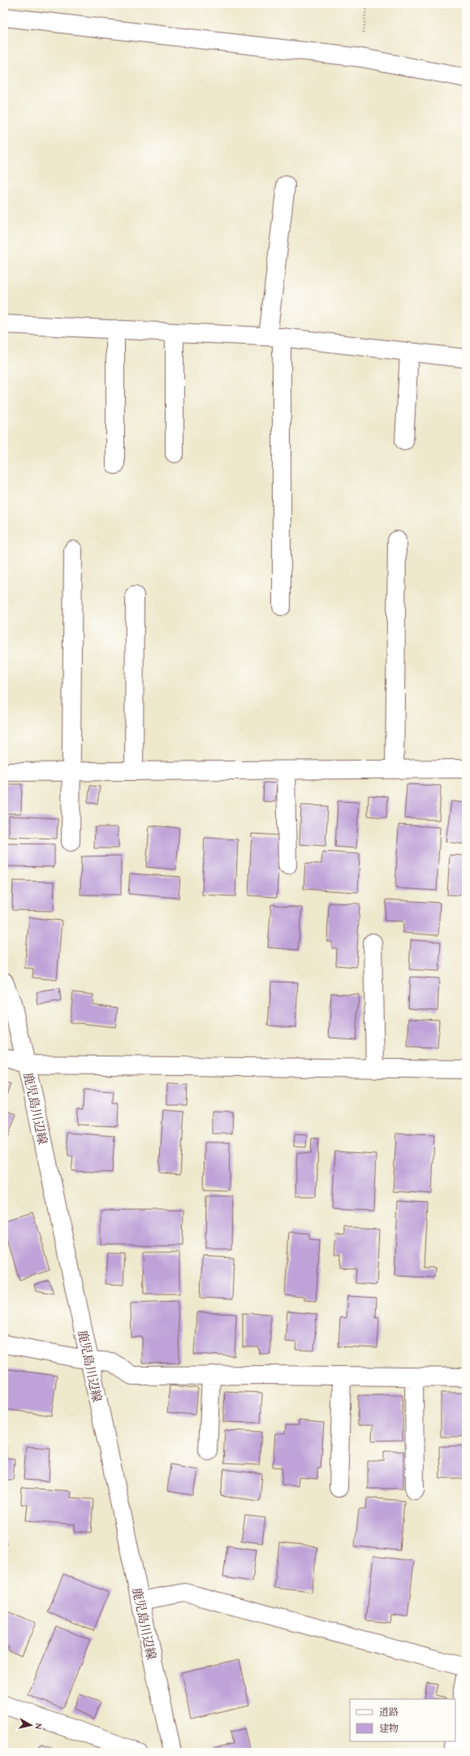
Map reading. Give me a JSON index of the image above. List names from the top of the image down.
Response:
{
  "streets": {
    "street": ["鹿児島川辺線"]
  },
  "legend": ["道路", "建物"],
  "north": "right"
}
